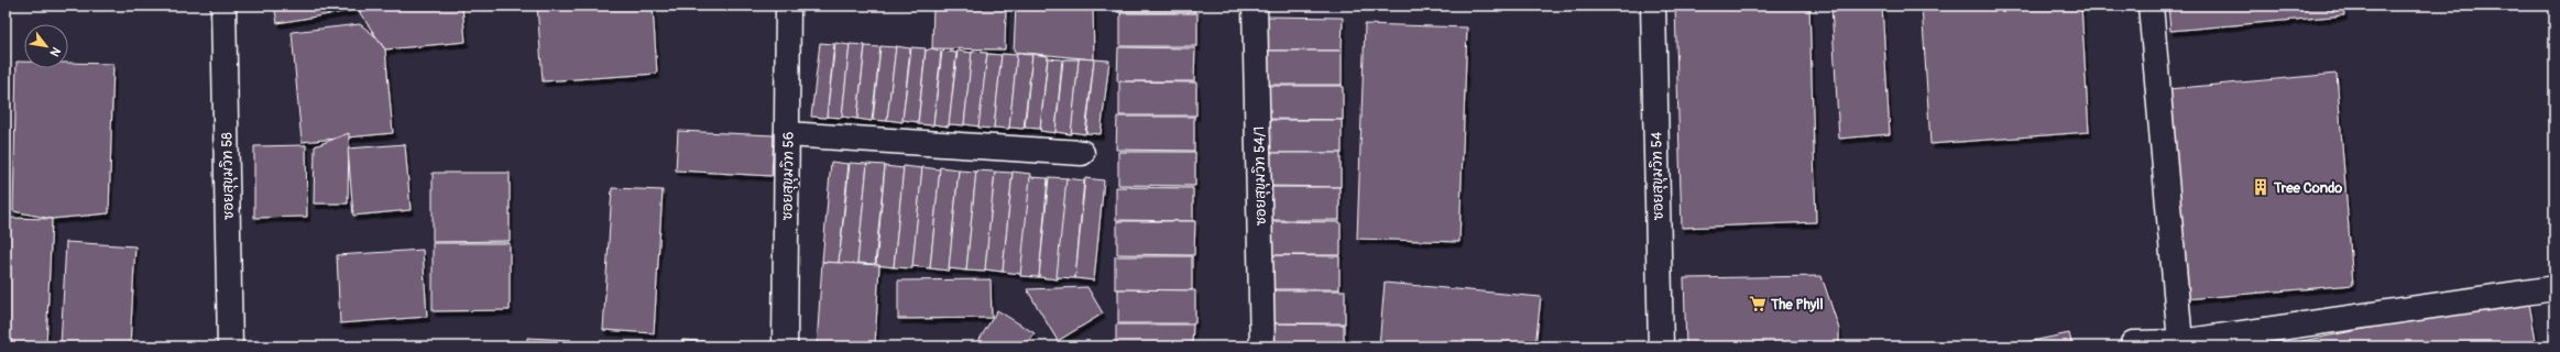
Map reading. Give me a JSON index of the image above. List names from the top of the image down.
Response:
{
  "streets": {
    "street": [
      "ซอยสุขุมวิท 58",
      "ซอยสุขุมวิท 56",
      "ซอยสุขุมวิท 54/1",
      "ซอยสุขุมวิท 54"
    ]
  },
  "places": {
    "building": ["Tree Condo"],
    "supermarket": ["The Phyll"]
  },
  "north": "bottom right"
}
